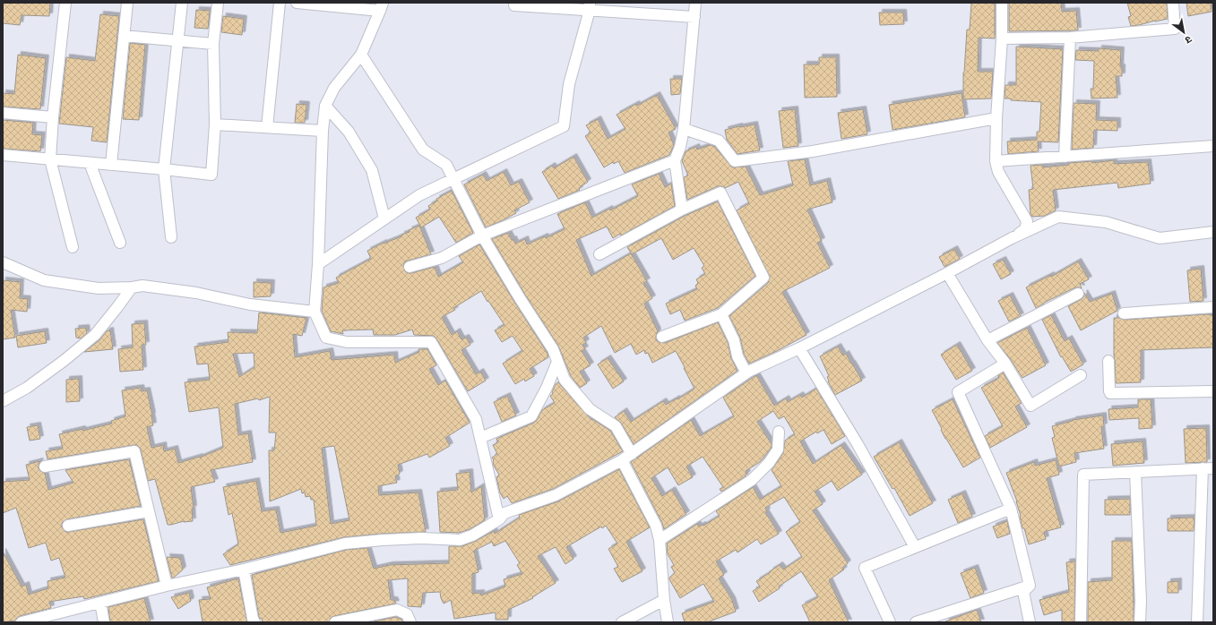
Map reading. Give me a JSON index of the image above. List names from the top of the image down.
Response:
{
  "north": "bottom right"
}
